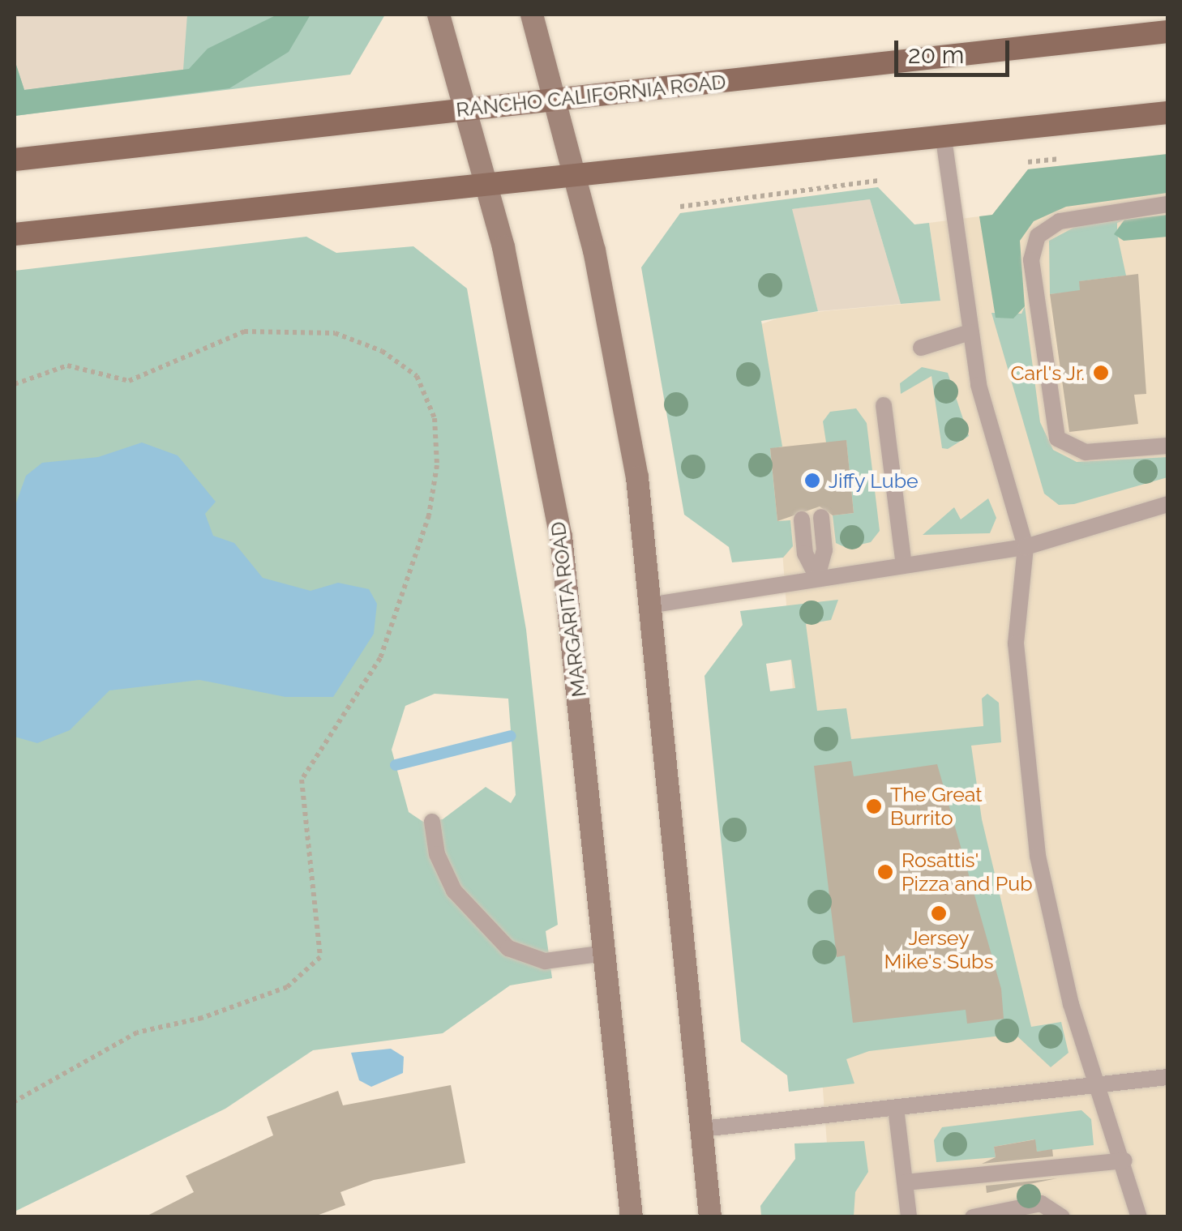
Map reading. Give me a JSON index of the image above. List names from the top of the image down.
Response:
{
  "streets": {
    "main road": ["RANCHO CALIFORNIA ROAD", "MARGARITA ROAD"]
  },
  "crossings": [
    ["RANCHO CALIFORNIA ROAD", "MARGARITA ROAD"]
  ],
  "places": [
    "Carl's Jr.",
    "Jiffy Lube",
    "The Great Burrito",
    "Rosattis' Pizza and Pub",
    "Jersey Mike's Subs"
  ],
  "scale_bar": "20 m"
}
